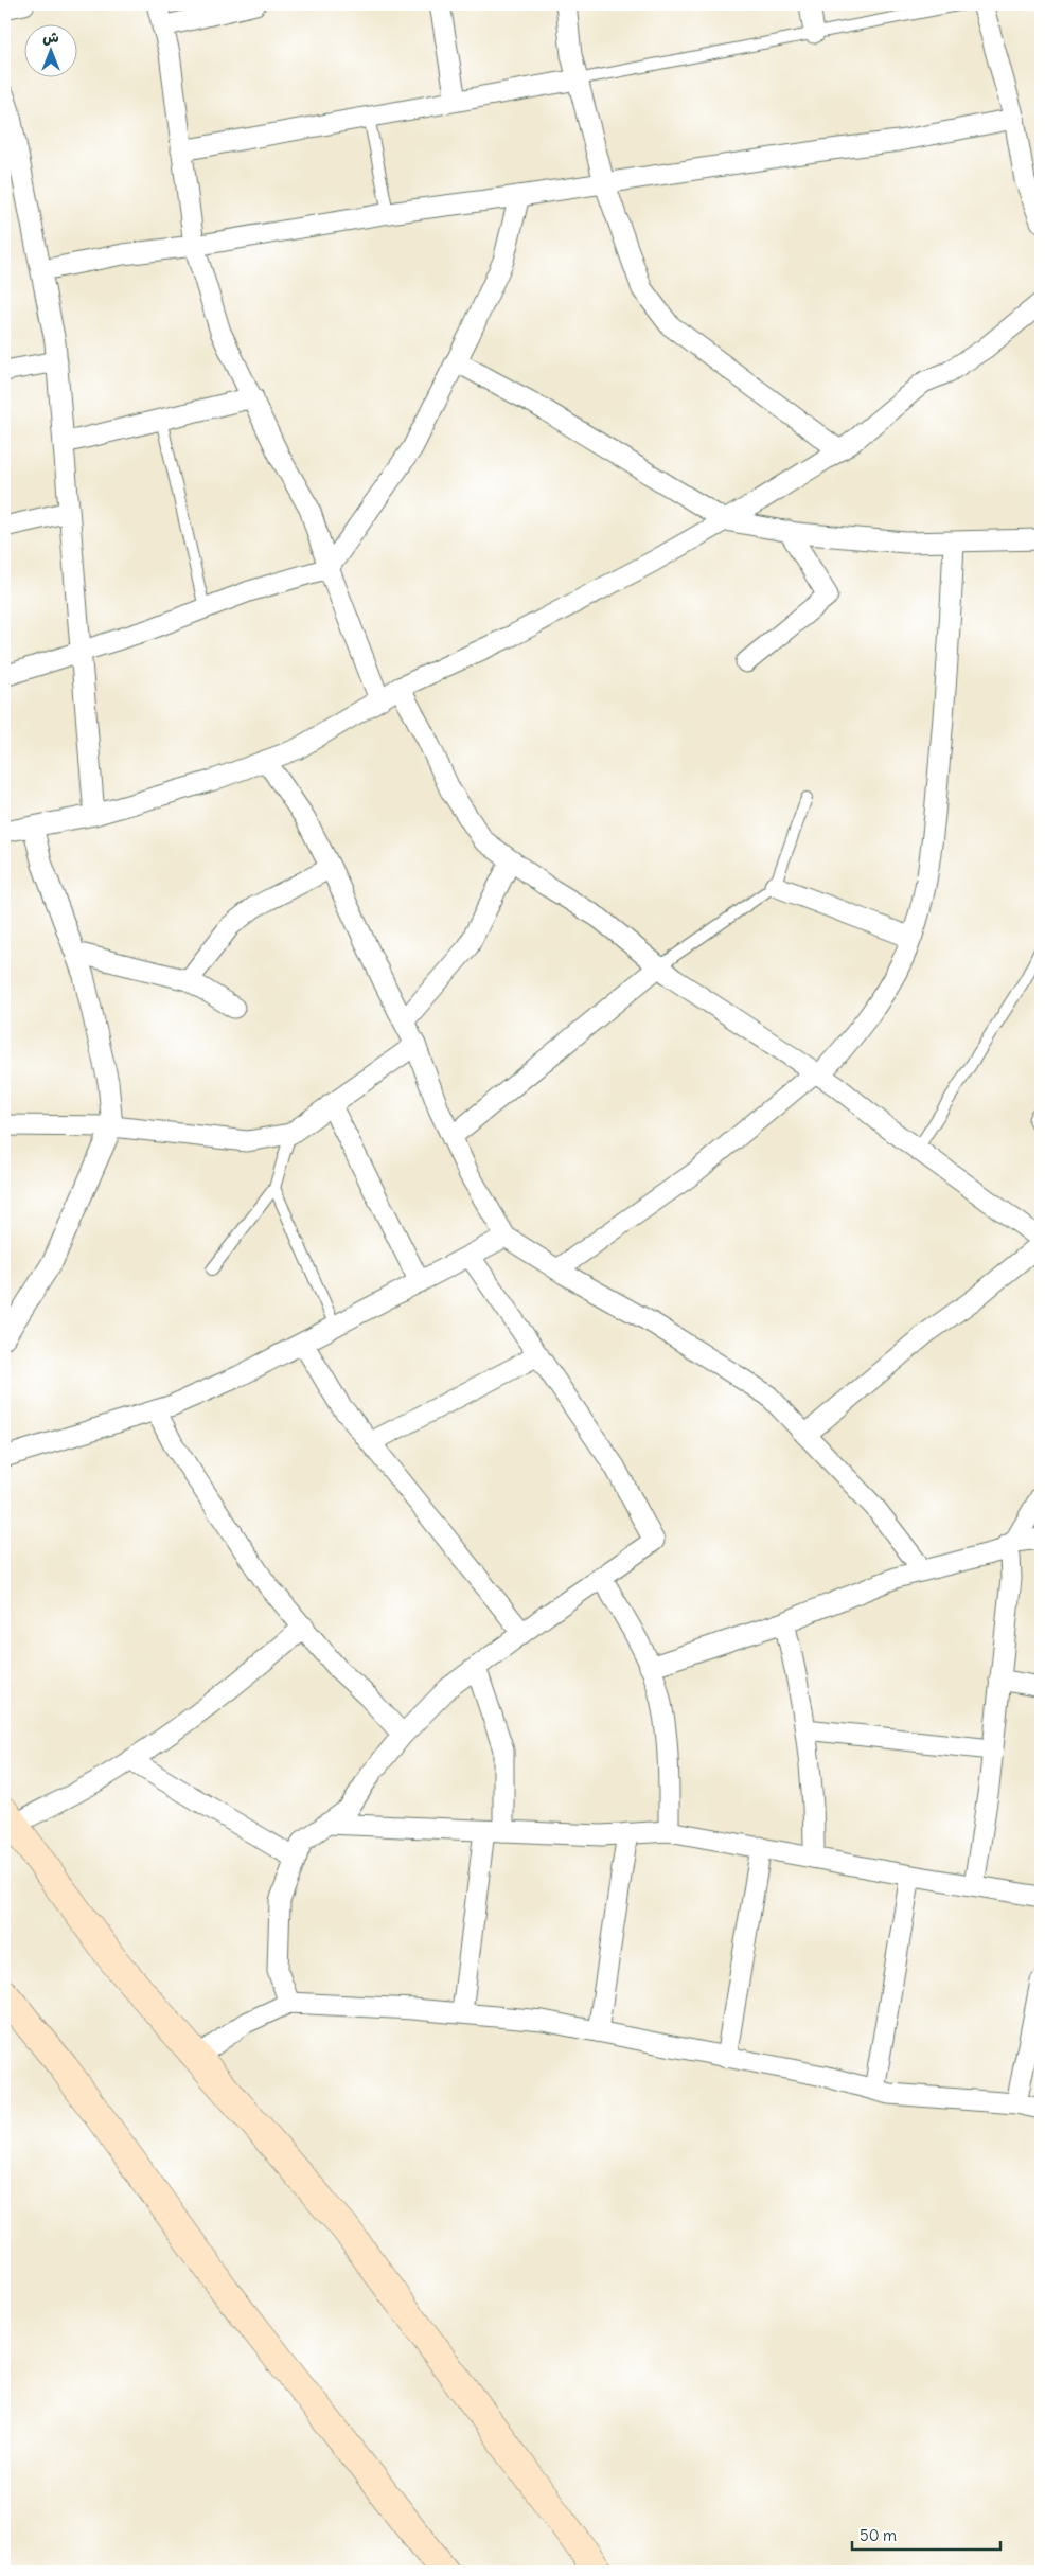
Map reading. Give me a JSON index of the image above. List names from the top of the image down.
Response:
{
  "scale_bar": "50 m",
  "north": "top"
}
